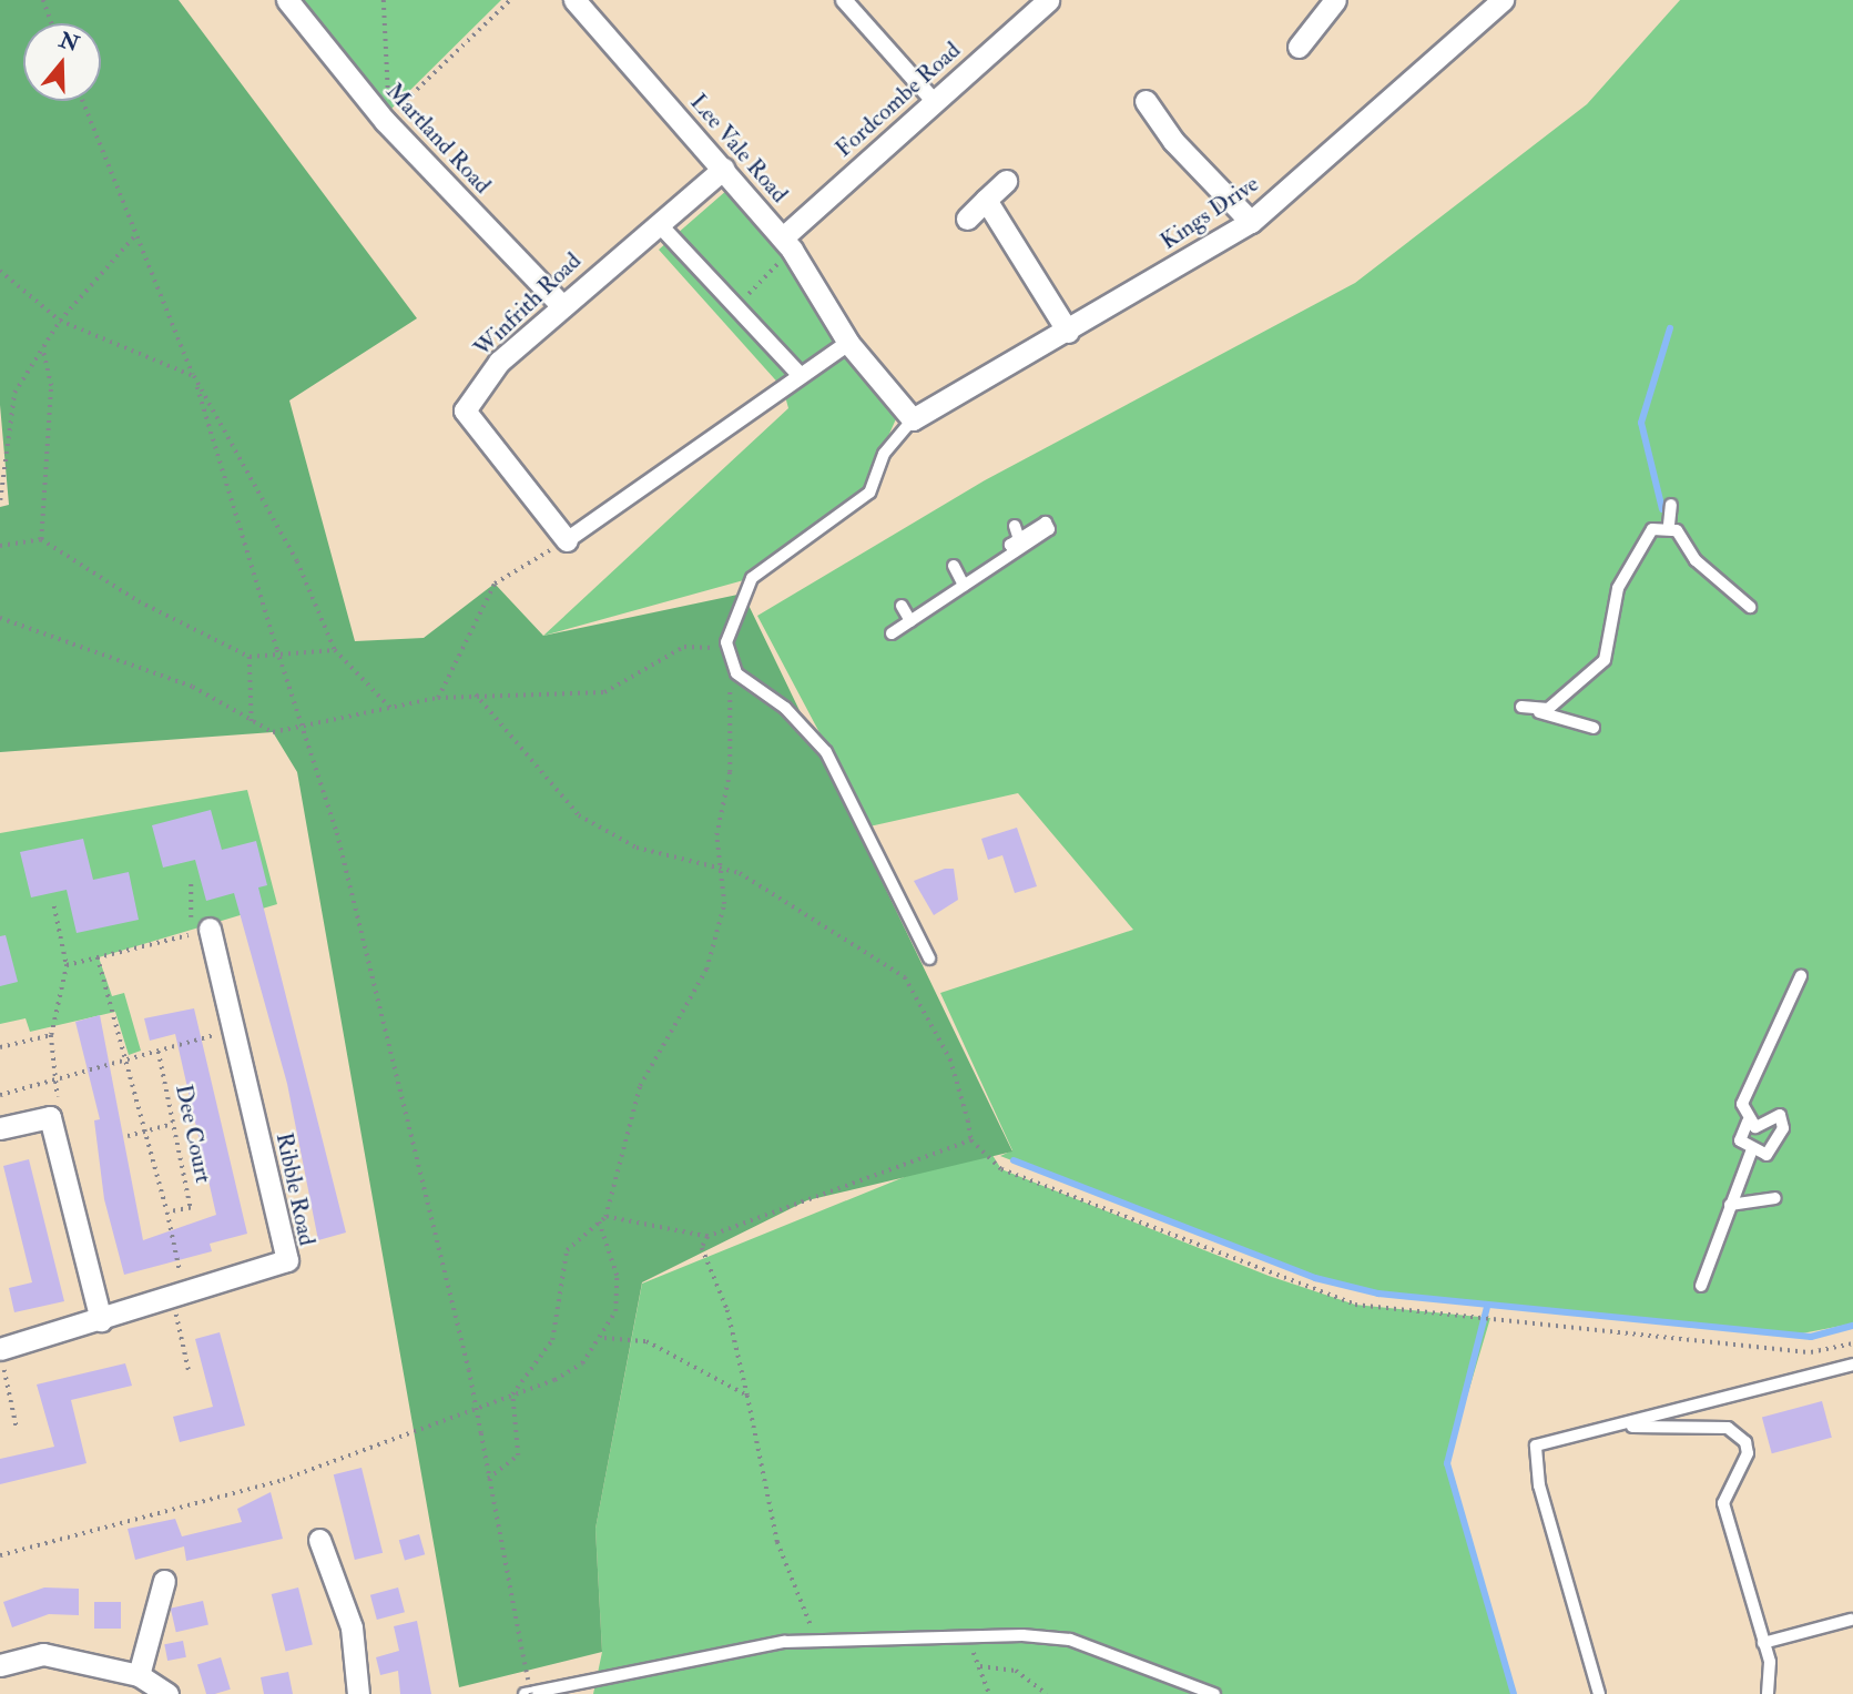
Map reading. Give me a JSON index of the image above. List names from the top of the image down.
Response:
{
  "streets": {
    "street": [
      "Fordcombe Road",
      "Martland Road",
      "Lee Vale Road",
      "Kings Drive",
      "Winfrith Road",
      "Ribble Road"
    ],
    "path": ["Dee Court"]
  },
  "crossings": [
    ["Fordcombe Road", "Lee Vale Road"],
    ["Martland Road", "Winfrith Road"],
    ["Lee Vale Road", "Kings Drive"],
    ["Lee Vale Road", "Winfrith Road"]
  ],
  "north": "top"
}
